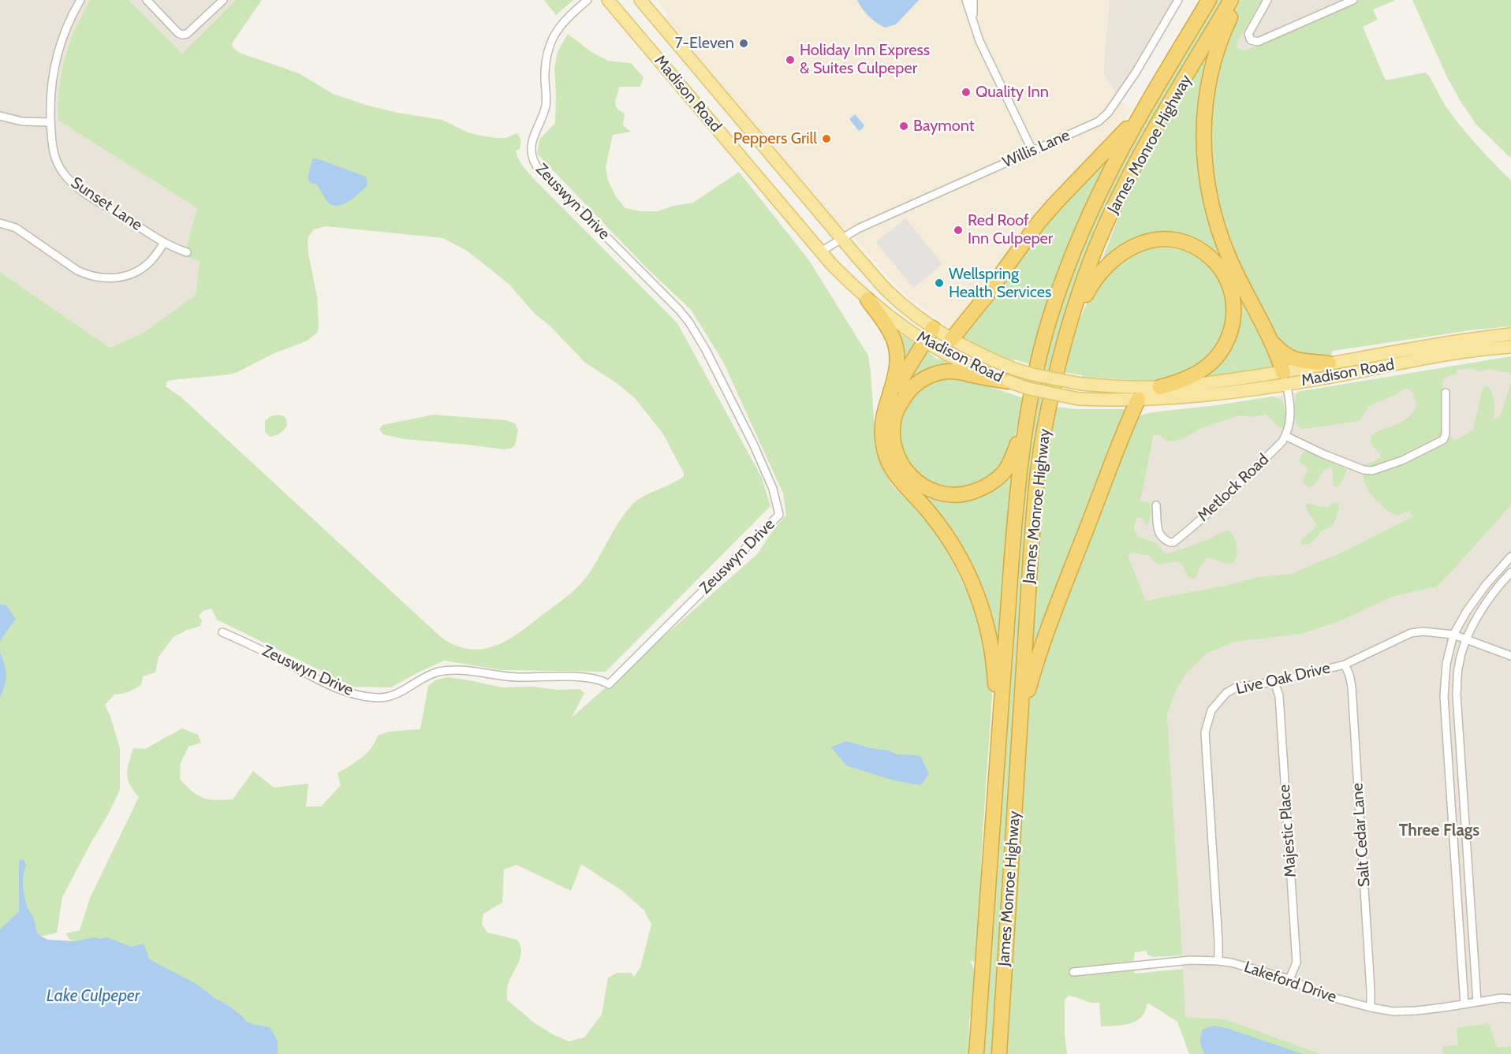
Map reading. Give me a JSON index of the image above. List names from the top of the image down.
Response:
{
  "streets": {
    "highway": ["James Monroe Highway"],
    "main road": ["Madison Road"],
    "street": [
      "Willis Lane",
      "Zeuswyn Drive",
      "Sunset Lane",
      "Metlock Road",
      "Live Oak Drive",
      "Majestic Place",
      "Salt Cedar Lane",
      "Lakeford Drive"
    ]
  },
  "crossings": [
    ["Madison Road", "Willis Lane"],
    ["Madison Road", "Metlock Road"],
    ["Live Oak Drive", "Majestic Place"],
    ["Live Oak Drive", "Salt Cedar Lane"],
    ["Live Oak Drive", "Lakeford Drive"],
    ["Majestic Place", "Lakeford Drive"],
    ["Salt Cedar Lane", "Lakeford Drive"]
  ],
  "districts": ["Three Flags"],
  "water": ["Lake Culpeper"],
  "places": [
    "7-Eleven",
    "Holiday Inn Express & Suites Culpeper",
    "Quality Inn",
    "Baymont",
    "Peppers Grill",
    "Red Roof Inn Culpeper",
    "Wellspring Health Services"
  ]
}
